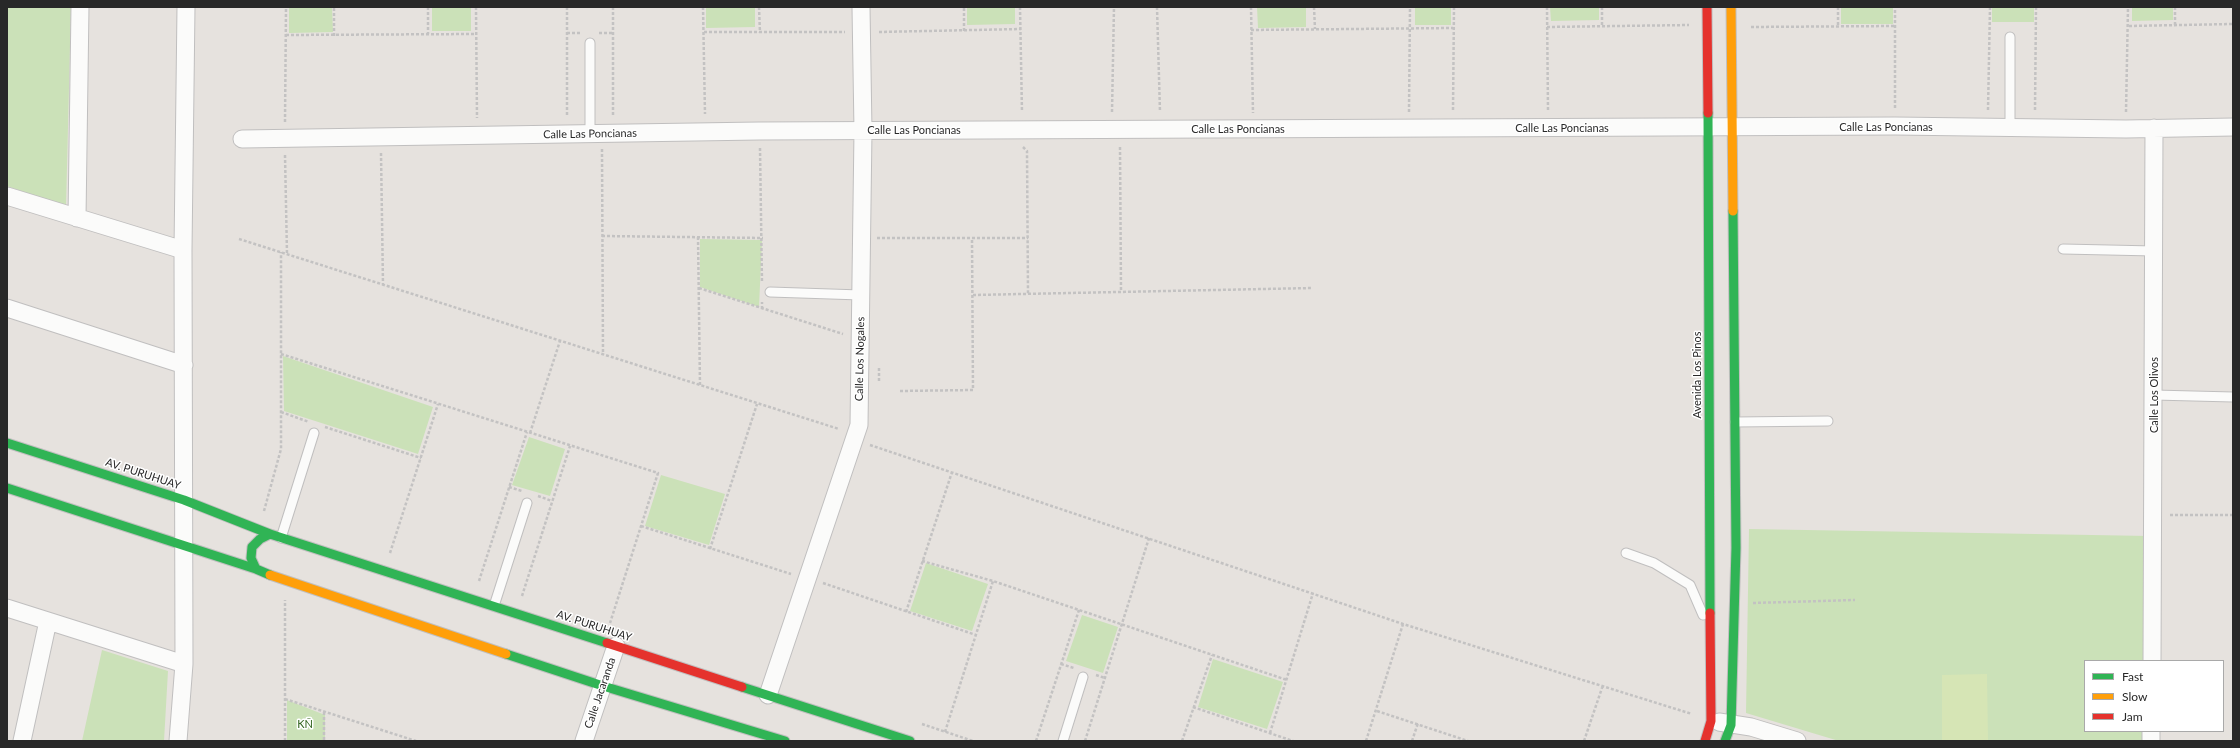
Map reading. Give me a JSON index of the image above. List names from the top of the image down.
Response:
{
  "streets": {
    "main road": ["Avenida Los Pinos", "AV. PURUHUAY"],
    "street": [
      "Calle Las Poncianas",
      "Calle Los Nogales",
      "Calle Los Olivos",
      "Calle Jacaranda"
    ]
  },
  "crossings": [
    ["Calle Las Poncianas", "Calle Los Nogales"],
    ["Calle Las Poncianas", "Avenida Los Pinos"],
    ["Calle Las Poncianas", "Calle Los Olivos"],
    ["Calle Los Nogales", "AV. PURUHUAY"],
    ["AV. PURUHUAY", "Calle Jacaranda"]
  ],
  "parks": ["KÑ"],
  "legend": ["Fast", "Slow", "Jam"]
}
